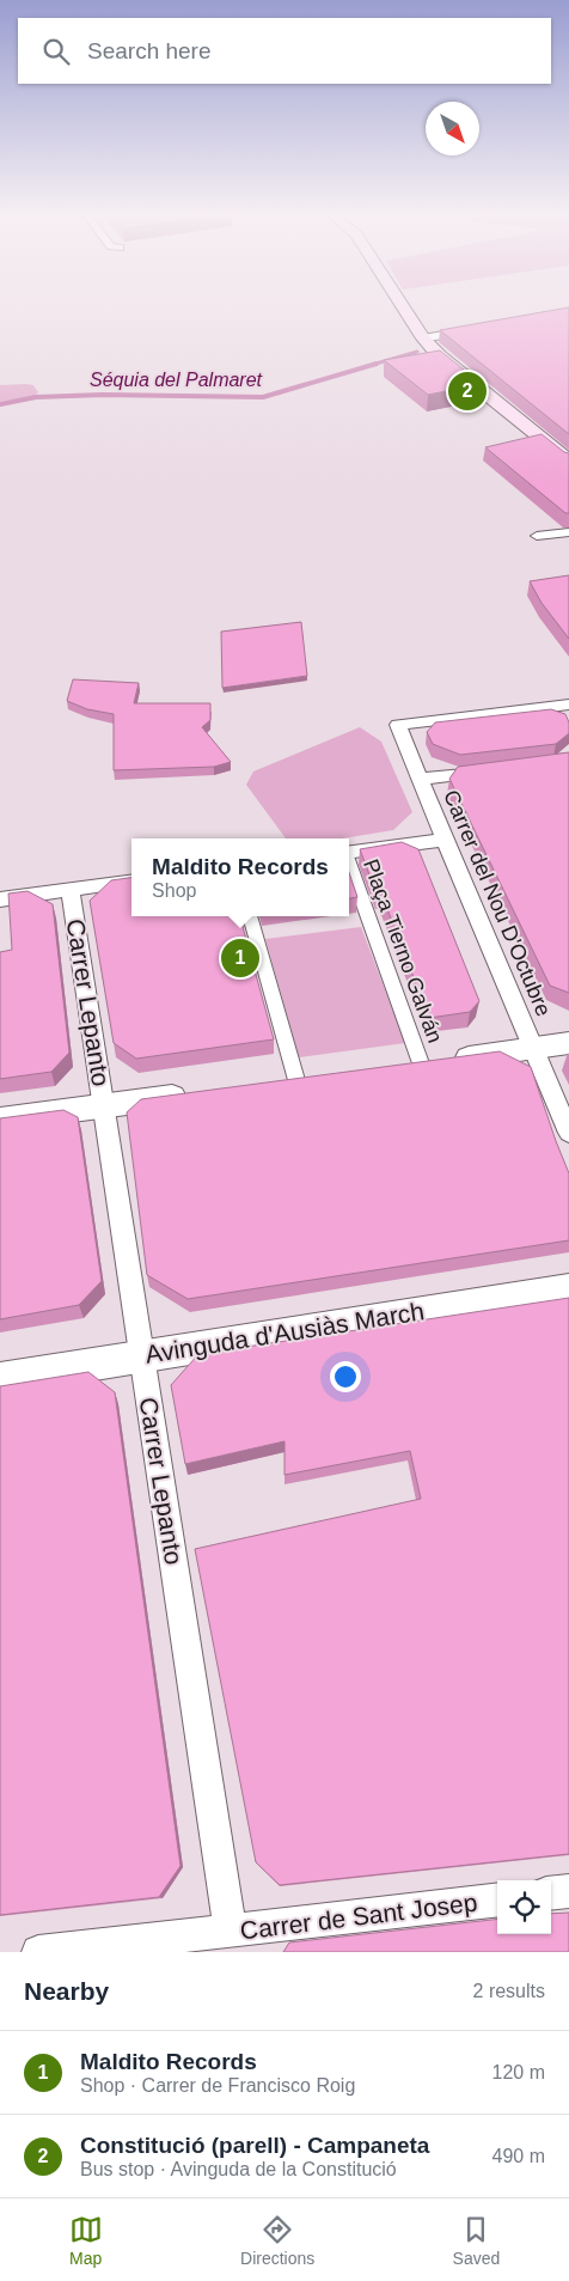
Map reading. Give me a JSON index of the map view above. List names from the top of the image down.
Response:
{
  "streets": {
    "street": [
      "Carrer del Nou D'Octubre",
      "Plaça Tierno Galván",
      "Carrer Lepanto",
      "Avinguda d'Ausiàs March",
      "Carrer de Sant Josep"
    ]
  },
  "crossings": [
    ["Carrer Lepanto", "Avinguda d'Ausiàs March"],
    ["Carrer Lepanto", "Carrer de Sant Josep"]
  ],
  "water": ["Séquia del Palmaret"],
  "north": "bottom right",
  "page": {
    "search": "Search here",
    "pins": ["2", "1"],
    "popup": ["Maldito Records", "Shop"],
    "heading": ["Nearby", "2 results"],
    "list": [
      {
        "mark": "1",
        "name": "Maldito Records",
        "note": "Shop · Carrer de Francisco Roig",
        "value": "120 m"
      },
      {
        "mark": "2",
        "name": "Constitució (parell) - Campaneta",
        "note": "Bus stop · Avinguda de la Constitució",
        "value": "490 m"
      }
    ],
    "nav": ["Map", "Directions", "Saved"]
  }
}
